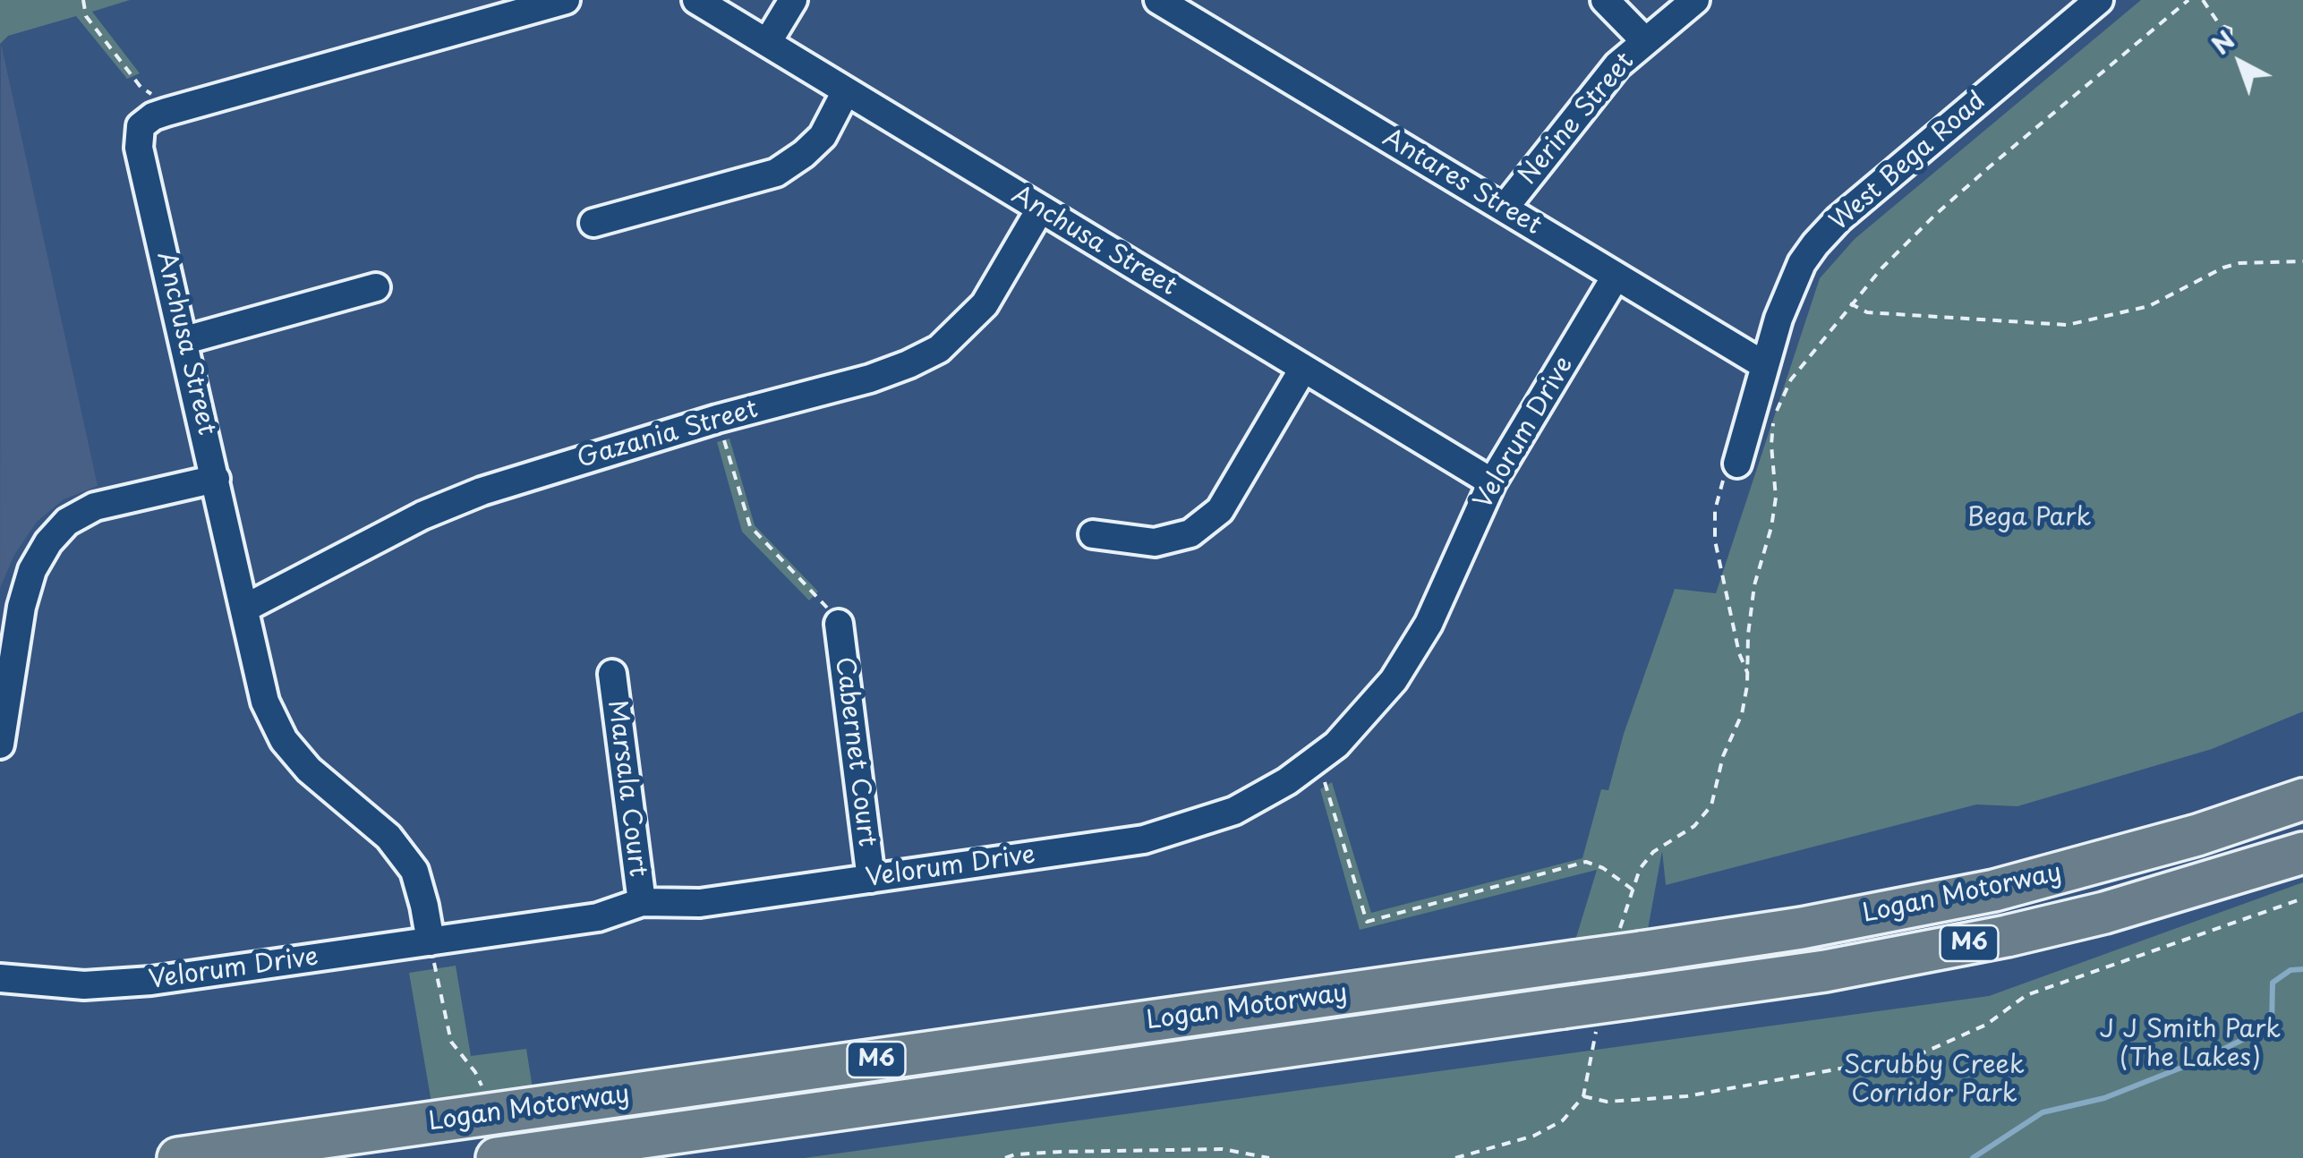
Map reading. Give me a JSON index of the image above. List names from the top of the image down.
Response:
{
  "streets": {
    "highway": ["Logan Motorway", "M6"],
    "street": [
      "Nerine Street",
      "West Bega Road",
      "Antares Street",
      "Anchusa Street",
      "Velorum Drive",
      "Gazania Street",
      "Cabernet Court",
      "Marsala Court"
    ]
  },
  "crossings": [
    ["Nerine Street", "Antares Street"],
    ["West Bega Road", "Antares Street"],
    ["Antares Street", "Velorum Drive"],
    ["Anchusa Street", "Velorum Drive"],
    ["Anchusa Street", "Gazania Street"],
    ["Velorum Drive", "Cabernet Court"],
    ["Velorum Drive", "Marsala Court"]
  ],
  "parks": ["Bega Park", "J J Smith Park (The Lakes)", "Scrubby Creek Corridor Park"],
  "north": "top left"
}
